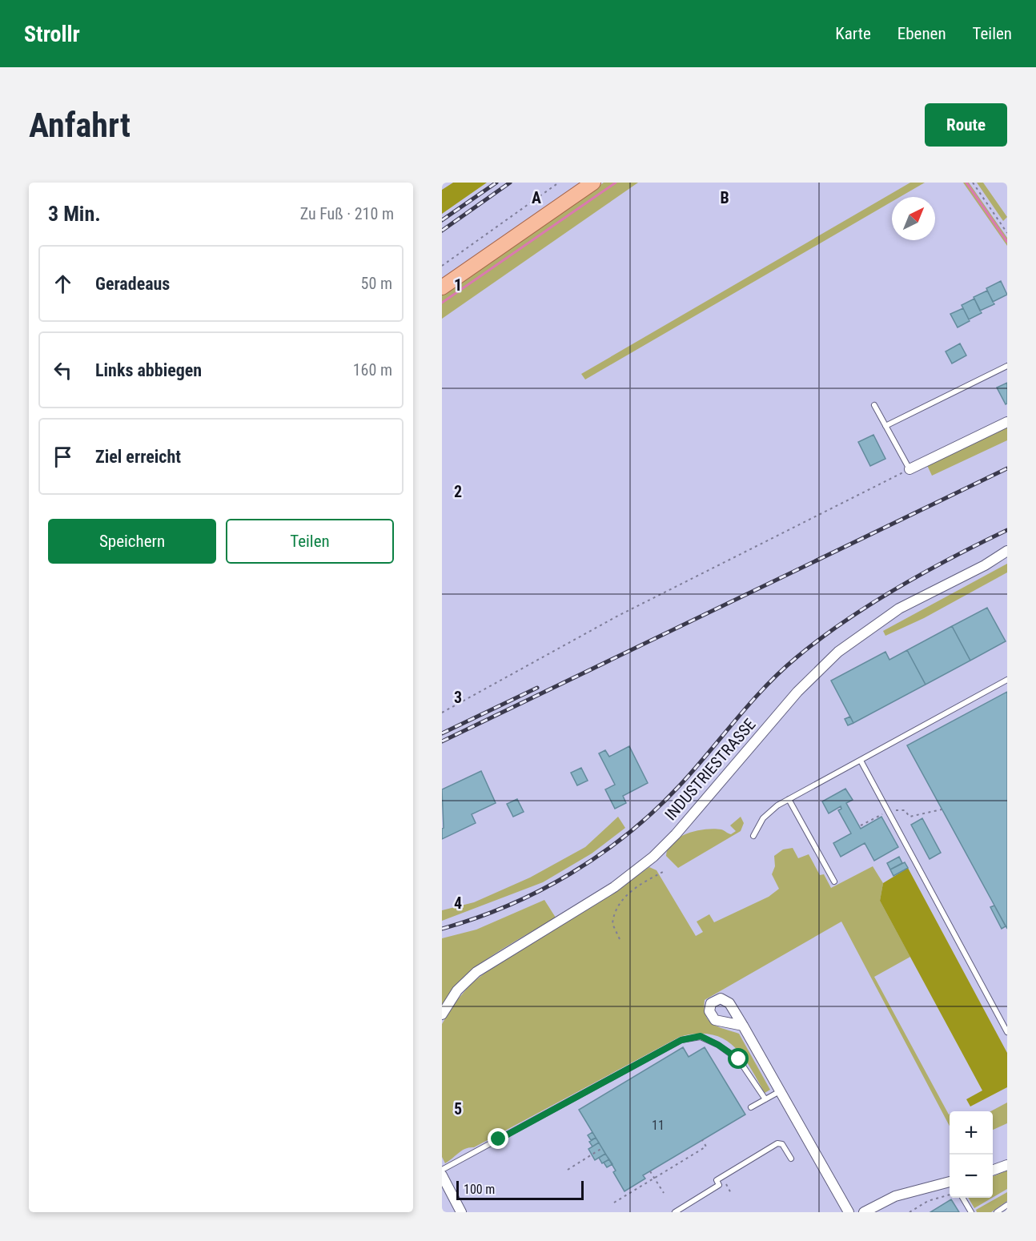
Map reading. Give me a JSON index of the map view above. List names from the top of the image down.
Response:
{
  "streets": {
    "street": ["INDUSTRIESTRASSE"]
  },
  "house_numbers": ["11"],
  "scale_bar": "100 m",
  "north": "top right",
  "page": {
    "header": "Strollr",
    "nav": ["Karte", "Ebenen", "Teilen"],
    "buttons": [
      "Route",
      ["Speichern", "Teilen"]
    ],
    "title": "Anfahrt",
    "heading": ["3 Min.", "Zu Fuß · 210 m"],
    "list": [
      ["Geradeaus", "50 m"],
      ["Links abbiegen", "160 m"],
      "Ziel erreicht"
    ],
    "map_buttons": ["+", "−"],
    "scale": "100 m"
  },
  "grid": {
    "columns": ["A", "B"],
    "rows": [
      "1",
      "2",
      "3",
      "4",
      "5"
    ]
  }
}
